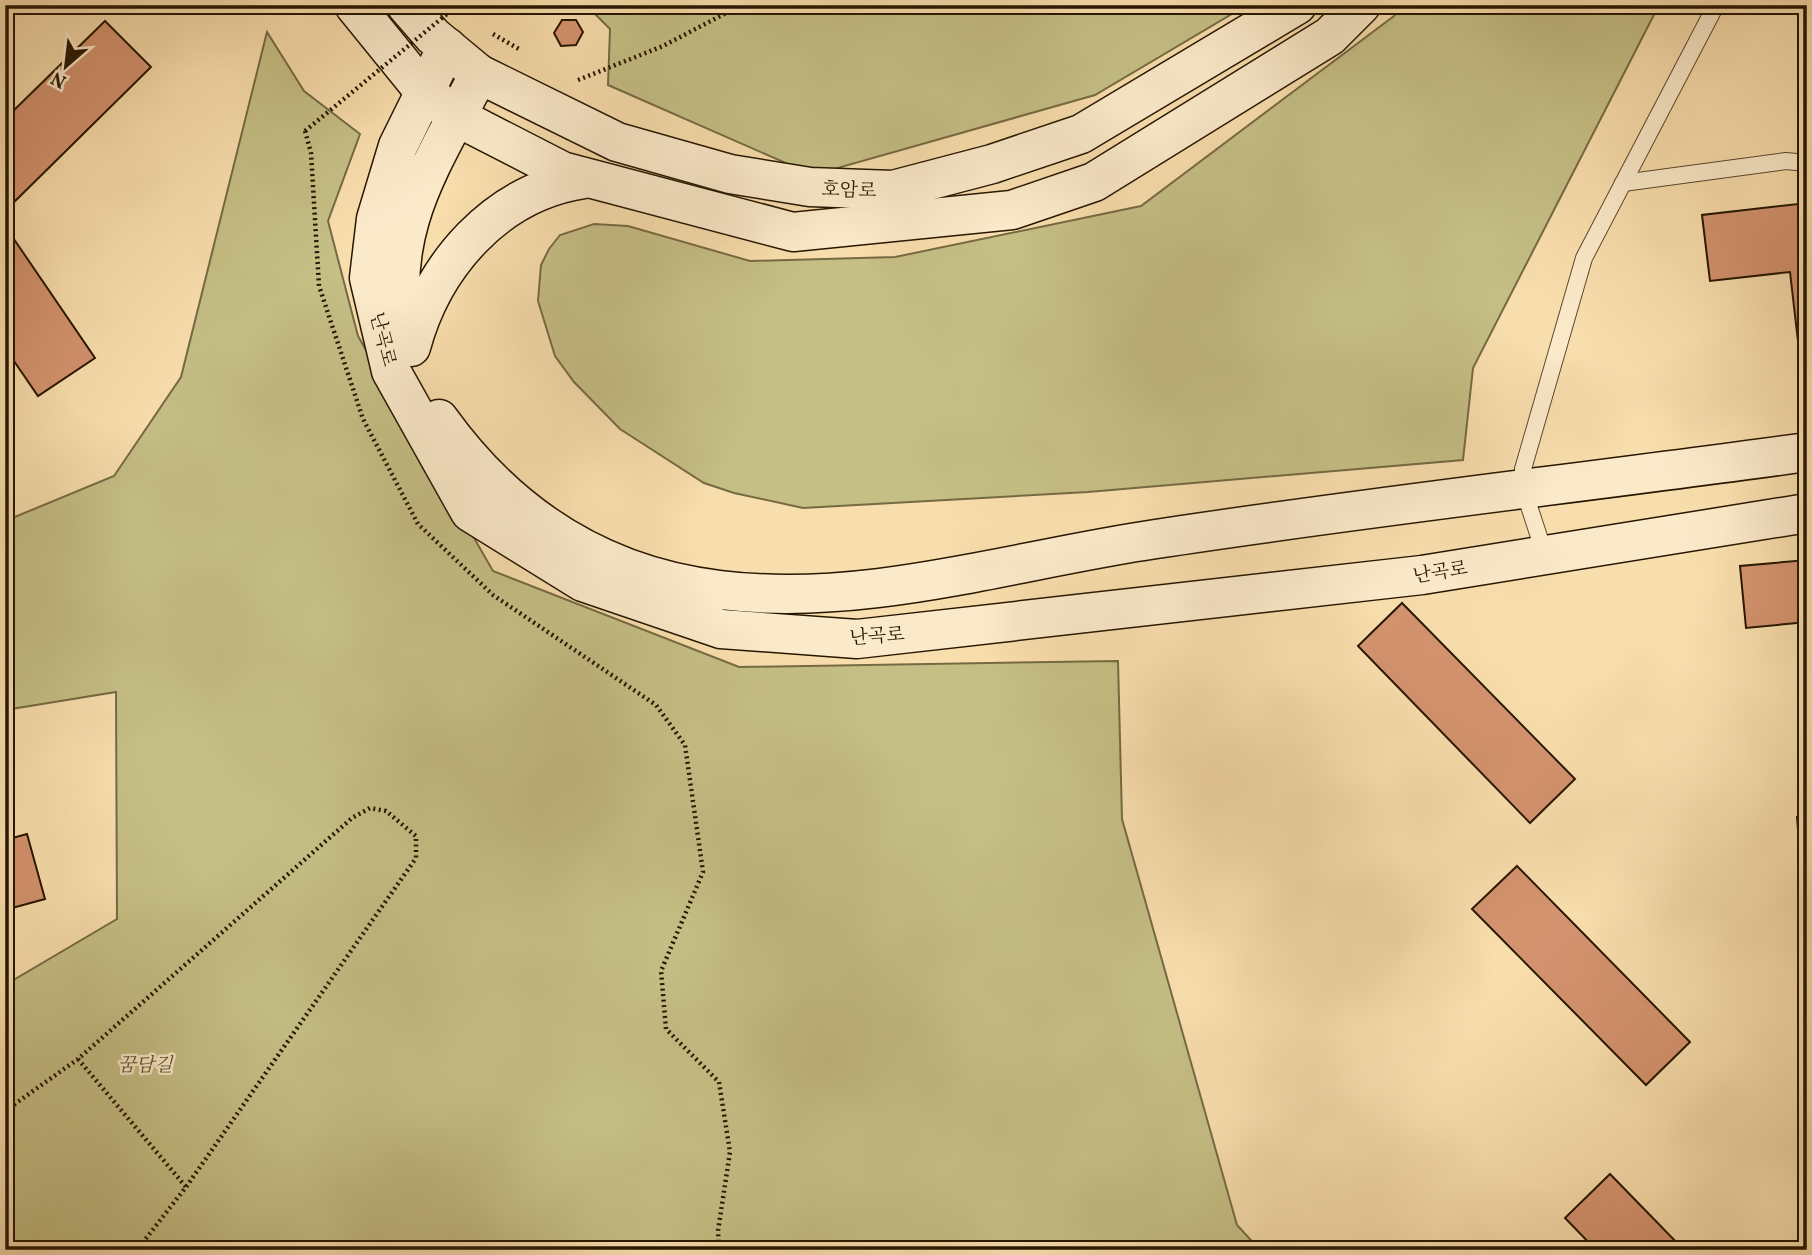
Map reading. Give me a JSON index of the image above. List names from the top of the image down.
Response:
{
  "streets": {
    "main road": ["호암로", "난곡로"]
  },
  "crossings": [
    ["호암로", "난곡로"]
  ],
  "parks": ["꿈담길"],
  "north": "bottom left"
}
